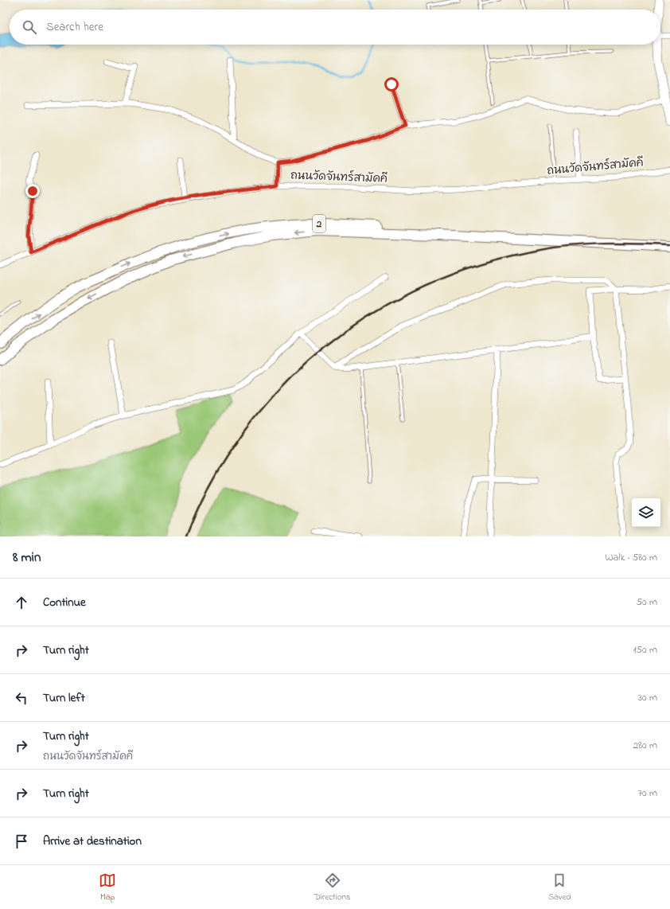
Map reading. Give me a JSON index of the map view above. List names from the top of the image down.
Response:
{
  "streets": {
    "highway": ["2"],
    "street": ["ถนนวัดจันทร์สามัคคี"]
  },
  "page": {
    "search": "Search here",
    "heading": ["8 min", "Walk · 580 m"],
    "list": [
      ["Continue", "50 m"],
      ["Turn right", "150 m"],
      ["Turn left", "30 m"],
      ["Turn right", "ถนนวัดจันทร์สามัคคี", "280 m"],
      ["Turn right", "70 m"],
      "Arrive at destination"
    ],
    "nav": ["Map", "Directions", "Saved"]
  }
}
